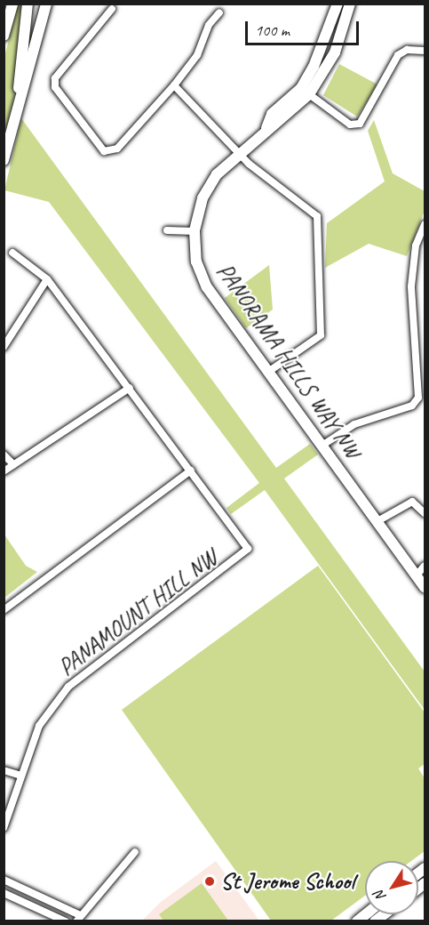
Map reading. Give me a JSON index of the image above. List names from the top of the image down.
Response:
{
  "streets": {
    "street": ["PANORAMA HILLS WAY NW", "PANAMOUNT HILL NW"]
  },
  "places": ["St Jerome School"],
  "scale_bar": "100 m",
  "north": "bottom left"
}
